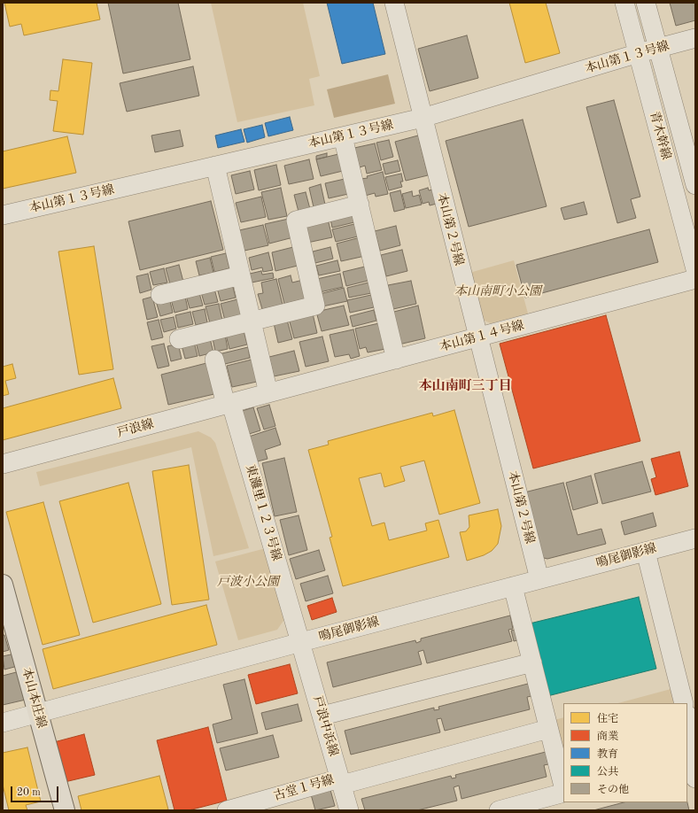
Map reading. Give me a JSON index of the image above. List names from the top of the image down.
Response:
{
  "streets": {
    "main road": ["本山本庄線"],
    "street": [
      "本山第１３号線",
      "青木幹線",
      "本山第２号線",
      "本山第１４号線",
      "戸浪線",
      "東灘里１２３号線",
      "鳴尾御影線",
      "戸浪中浜線",
      "古堂１号線"
    ]
  },
  "crossings": [
    ["本山第１３号線", "青木幹線"],
    ["本山第１３号線", "本山第２号線"],
    ["本山第２号線", "本山第１４号線"],
    ["本山第２号線", "鳴尾御影線"],
    ["本山第１４号線", "戸浪線"],
    ["戸浪線", "東灘里１２３号線"],
    ["東灘里１２３号線", "鳴尾御影線"],
    ["東灘里１２３号線", "戸浪中浜線"],
    ["鳴尾御影線", "本山本庄線"],
    ["鳴尾御影線", "戸浪中浜線"],
    ["戸浪中浜線", "古堂１号線"]
  ],
  "districts": ["本山南町三丁目"],
  "parks": ["本山南町小公園", "戸波小公園"],
  "legend": [
    "住宅",
    "商業",
    "教育",
    "公共",
    "その他"
  ],
  "scale_bar": "20 m"
}
